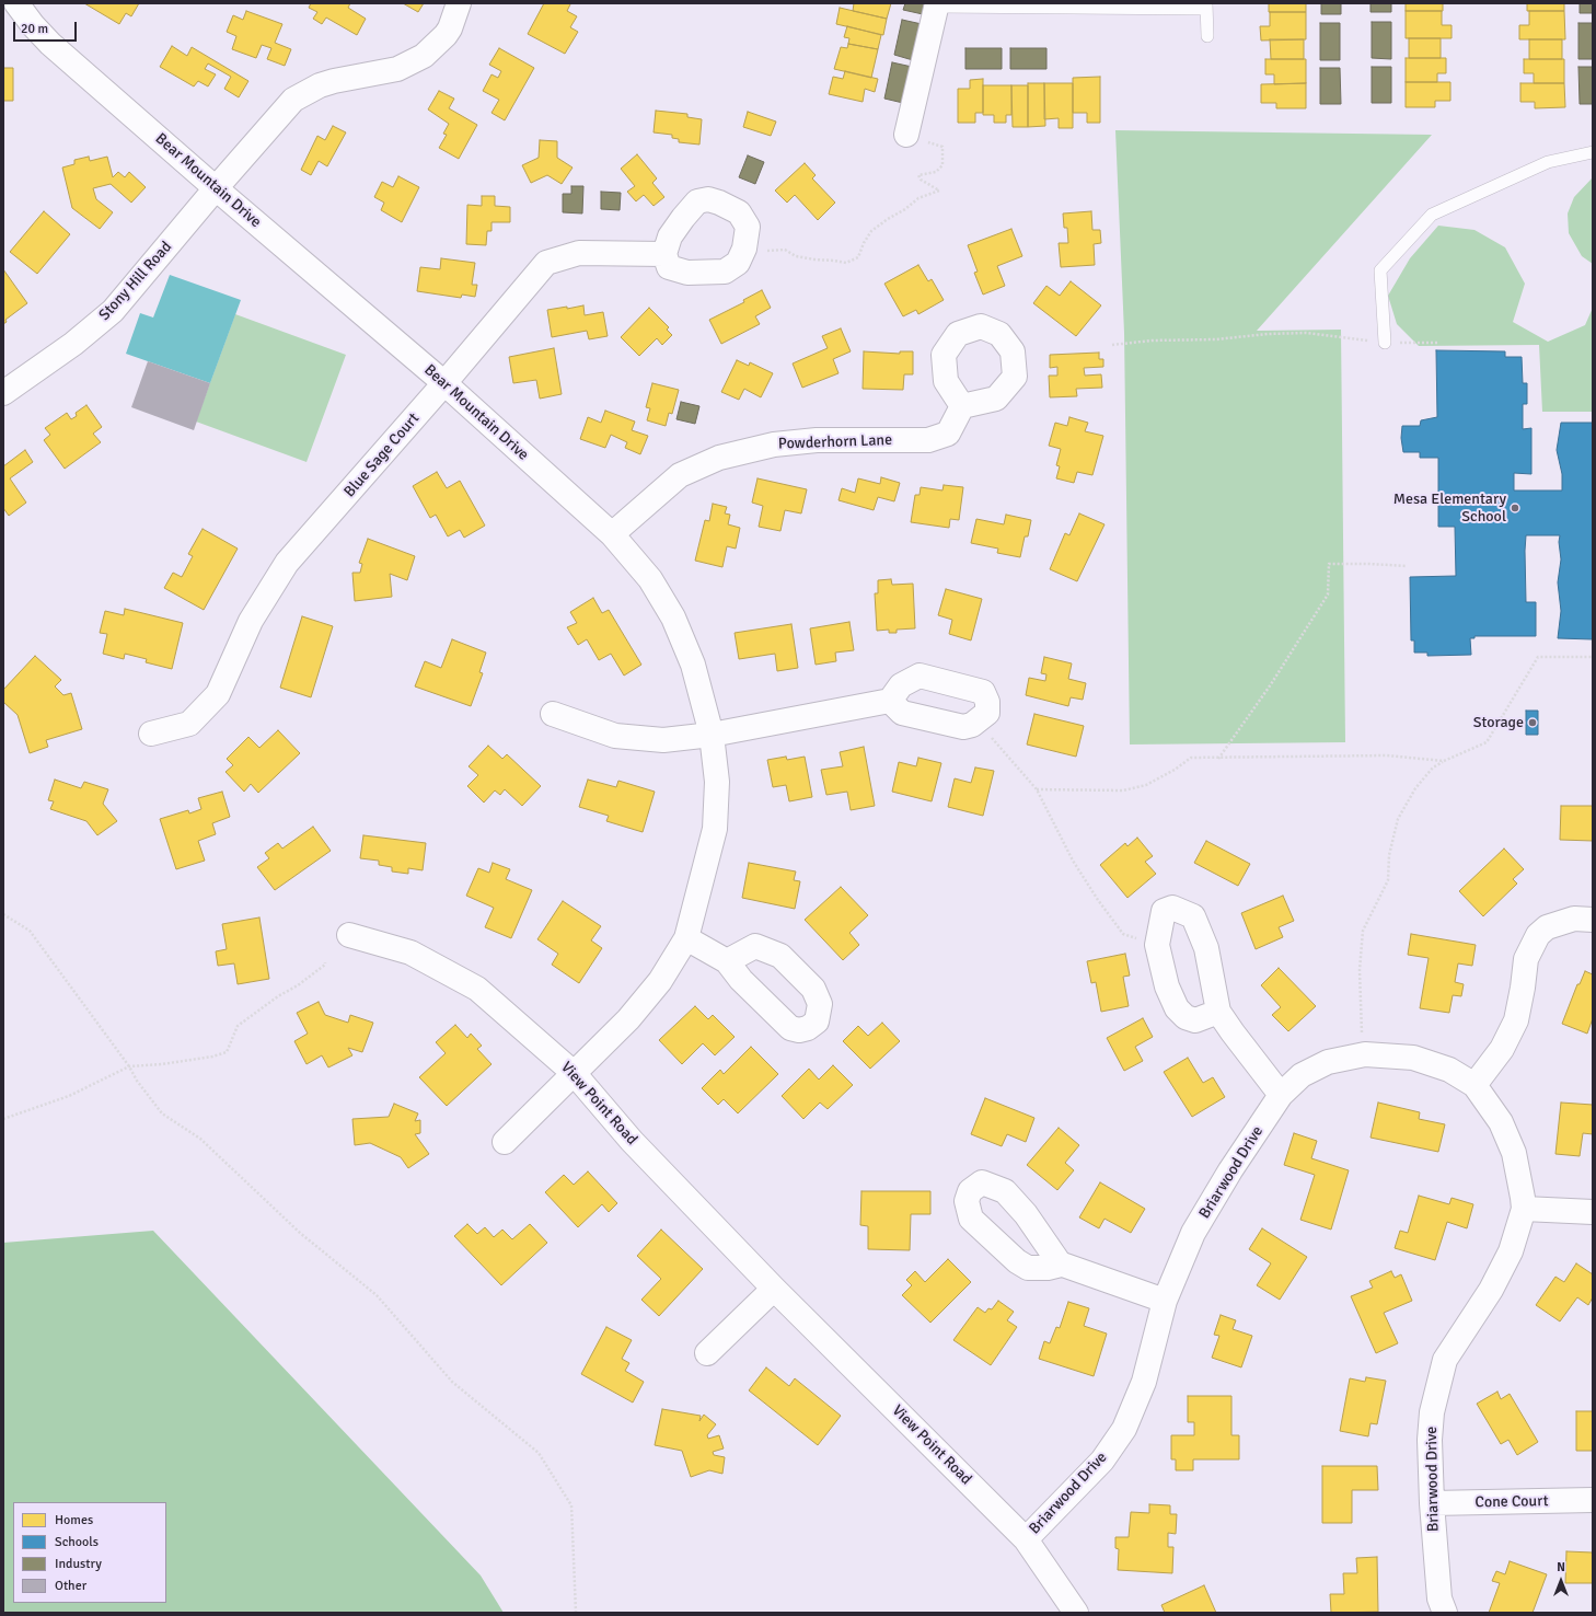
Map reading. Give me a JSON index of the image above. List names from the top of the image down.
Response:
{
  "streets": {
    "street": [
      "Bear Mountain Drive",
      "Stony Hill Road",
      "Powderhorn Lane",
      "Blue Sage Court",
      "View Point Road",
      "Briarwood Drive",
      "Cone Court"
    ]
  },
  "crossings": [
    ["Bear Mountain Drive", "Stony Hill Road"],
    ["Bear Mountain Drive", "Powderhorn Lane"],
    ["Bear Mountain Drive", "Blue Sage Court"],
    ["Bear Mountain Drive", "View Point Road"],
    ["View Point Road", "Briarwood Drive"],
    ["Briarwood Drive", "Cone Court"]
  ],
  "places": ["Mesa Elementary School", "Storage"],
  "legend": [
    "Homes",
    "Schools",
    "Industry",
    "Other"
  ],
  "scale_bar": "20 m",
  "north": "top"
}
